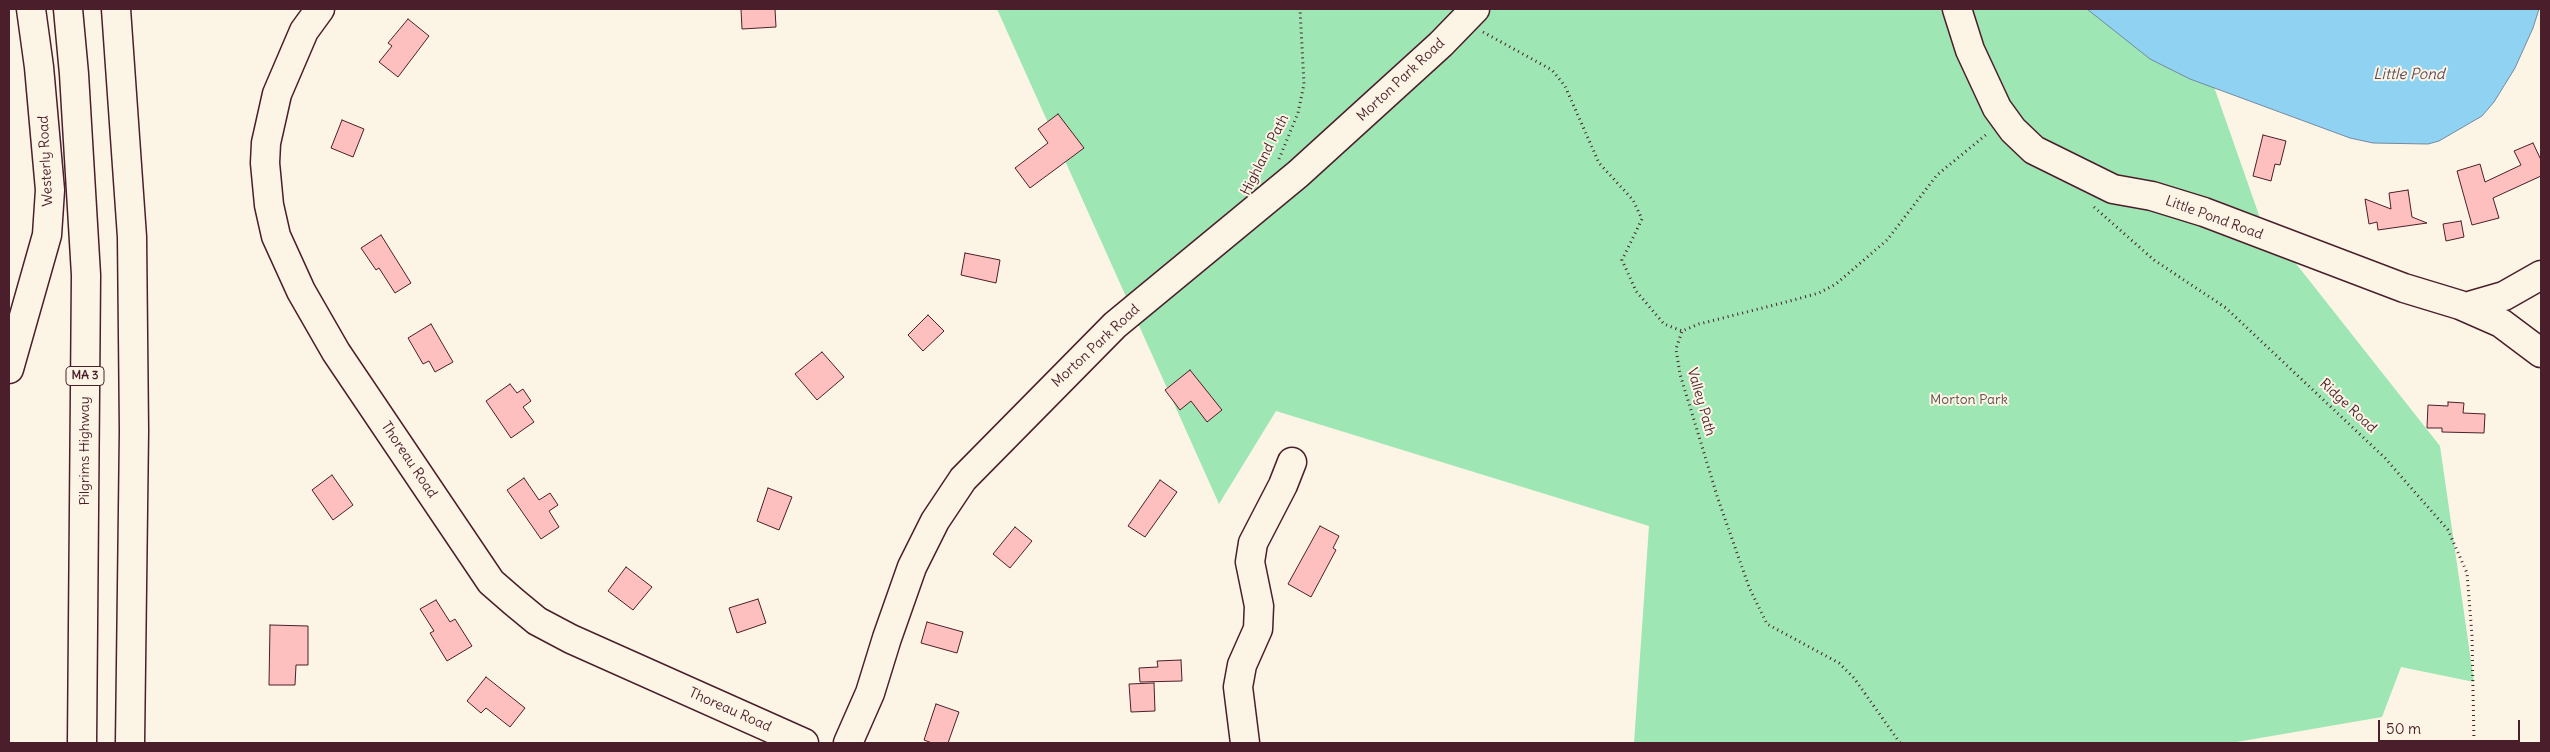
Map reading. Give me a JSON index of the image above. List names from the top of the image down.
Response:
{
  "streets": {
    "main road": [
      "Morton Park Road",
      "Westerly Road",
      "Little Pond Road",
      "MA 3",
      "Pilgrims Highway",
      "Thoreau Road"
    ],
    "path": ["Highland Path", "Valley Path", "Ridge Road"]
  },
  "water": ["Little Pond"],
  "parks": ["Morton Park"],
  "scale_bar": "50 m"
}
